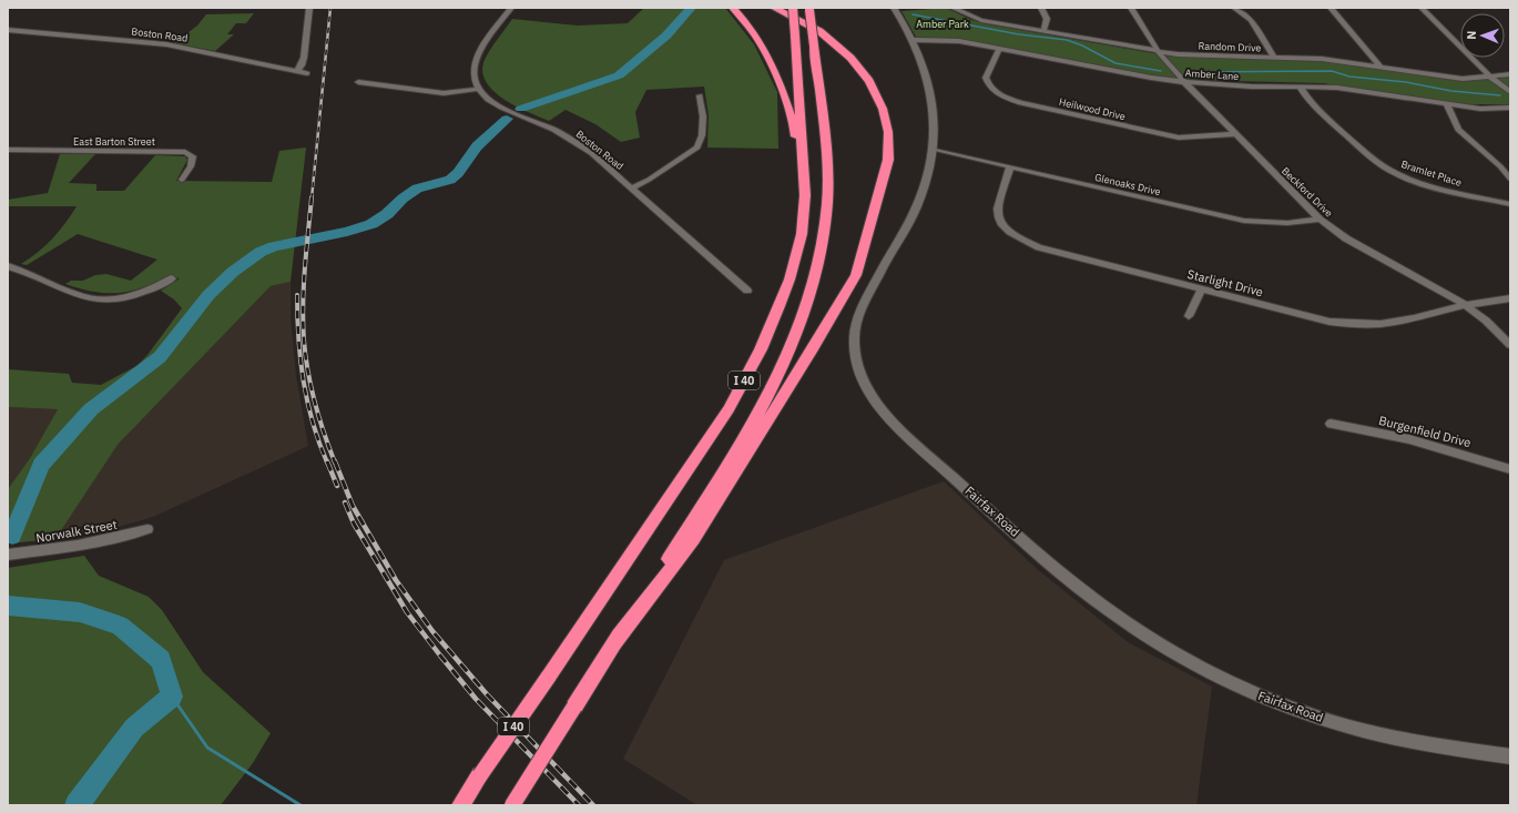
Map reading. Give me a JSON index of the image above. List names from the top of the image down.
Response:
{
  "streets": {
    "highway": ["I 40"],
    "street": [
      "Boston Road",
      "Random Drive",
      "Amber Lane",
      "Heilwood Drive",
      "East Barton Street",
      "Bramlet Place",
      "Glenoaks Drive",
      "Beckford Drive",
      "Starlight Drive",
      "Burgenfield Drive",
      "Fairfax Road",
      "Norwalk Street"
    ]
  },
  "crossings": [
    ["Random Drive", "Beckford Drive"],
    ["Amber Lane", "Heilwood Drive"],
    ["Amber Lane", "Bramlet Place"],
    ["Amber Lane", "Beckford Drive"],
    ["Amber Lane", "Fairfax Road"],
    ["Heilwood Drive", "Beckford Drive"],
    ["Glenoaks Drive", "Beckford Drive"],
    ["Glenoaks Drive", "Starlight Drive"],
    ["Glenoaks Drive", "Fairfax Road"],
    ["Beckford Drive", "Starlight Drive"]
  ],
  "parks": ["Amber Park"],
  "north": "left"
}
